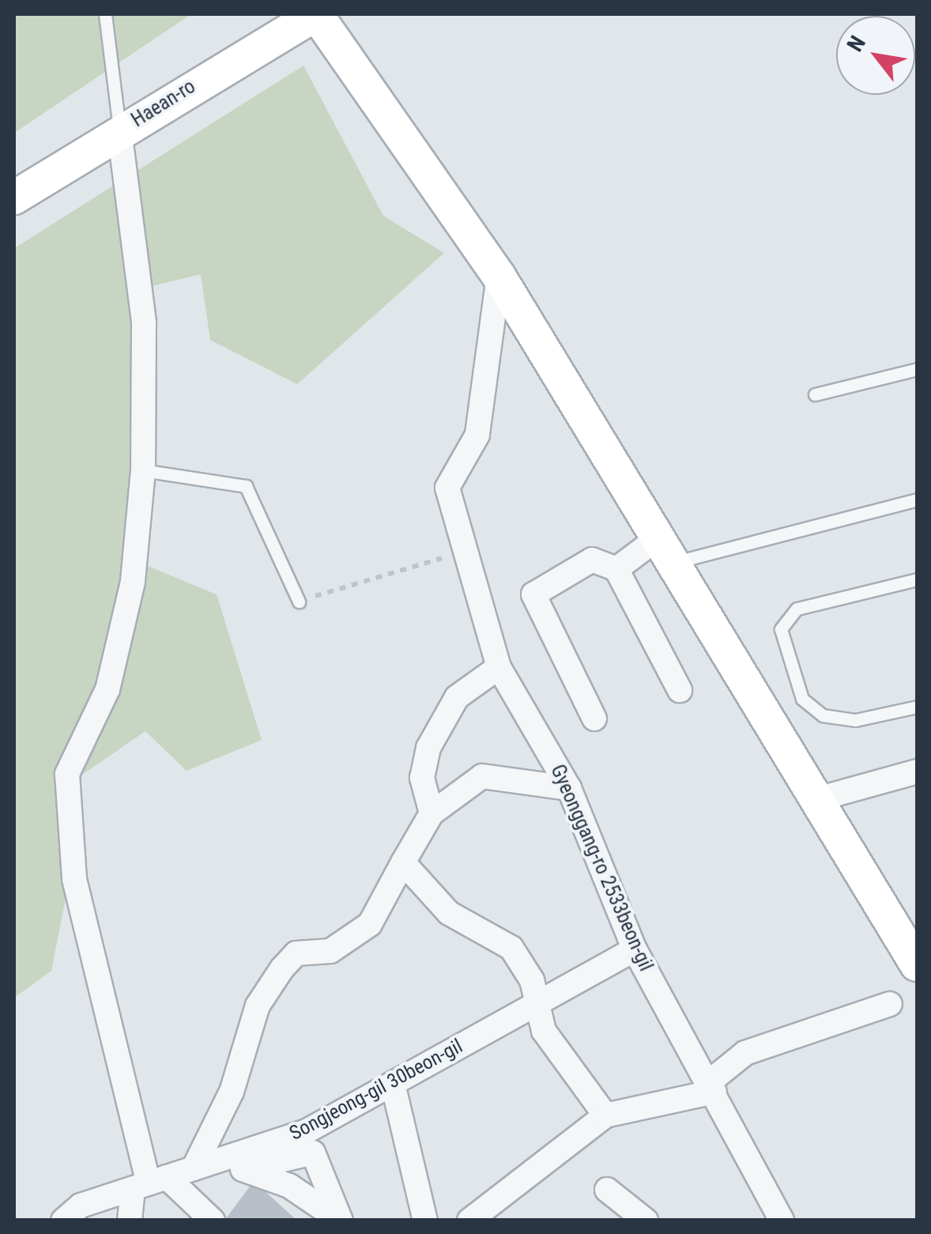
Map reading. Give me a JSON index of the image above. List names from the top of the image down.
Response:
{
  "streets": {
    "street": ["Haean-ro", "Gyeonggang-ro 2533beon-gil", "Songjeong-gil 30beon-gil"]
  },
  "crossings": [
    ["Gyeonggang-ro 2533beon-gil", "Songjeong-gil 30beon-gil"]
  ],
  "north": "top left"
}
